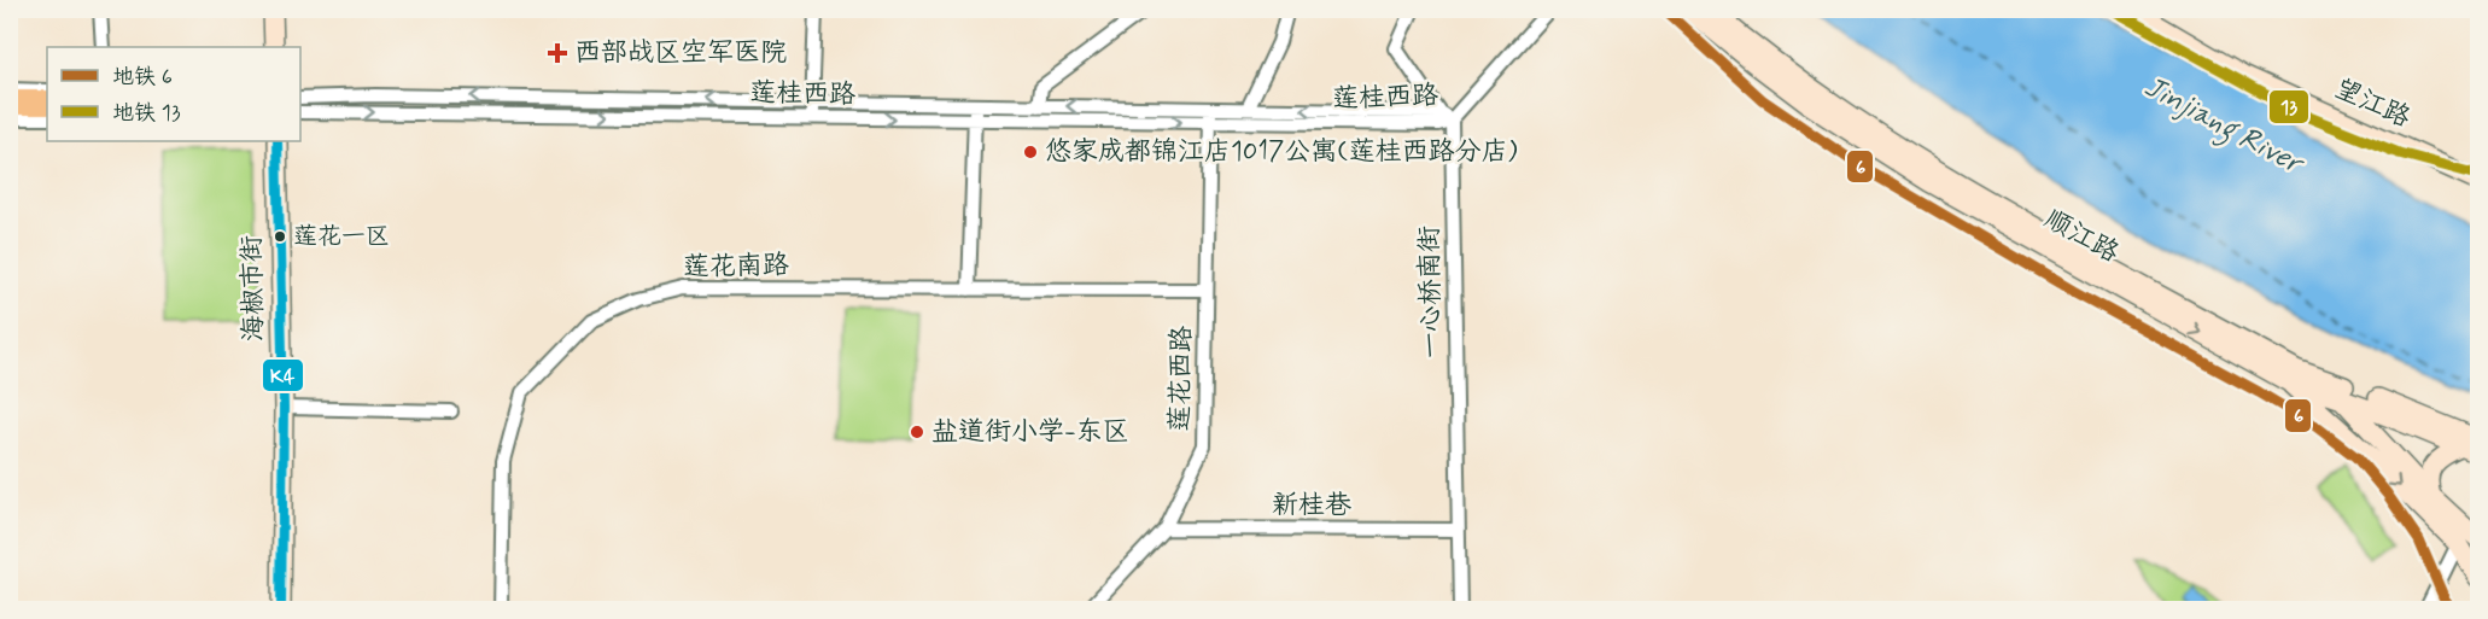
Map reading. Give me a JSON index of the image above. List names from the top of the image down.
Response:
{
  "streets": {
    "main road": ["望江路", "顺江路", "海椒市街"],
    "street": [
      "莲桂西路",
      "莲花南路",
      "一心桥南街",
      "莲花西路",
      "新桂巷"
    ]
  },
  "crossings": [
    ["莲桂西路", "一心桥南街"],
    ["莲桂西路", "莲花西路"],
    ["莲花南路", "莲花西路"],
    ["一心桥南街", "新桂巷"],
    ["莲花西路", "新桂巷"]
  ],
  "water": ["Jinjiang River"],
  "places": {
    "health": ["西部战区空军医院"],
    "other": ["悠家成都锦江店1017公寓(莲桂西路分店)", "莲花一区", "盐道街小学-东区"]
  },
  "lines": ["metro line 6", "metro line 13", "transit line K4"],
  "legend": ["地铁 6", "地铁 13"]
}
